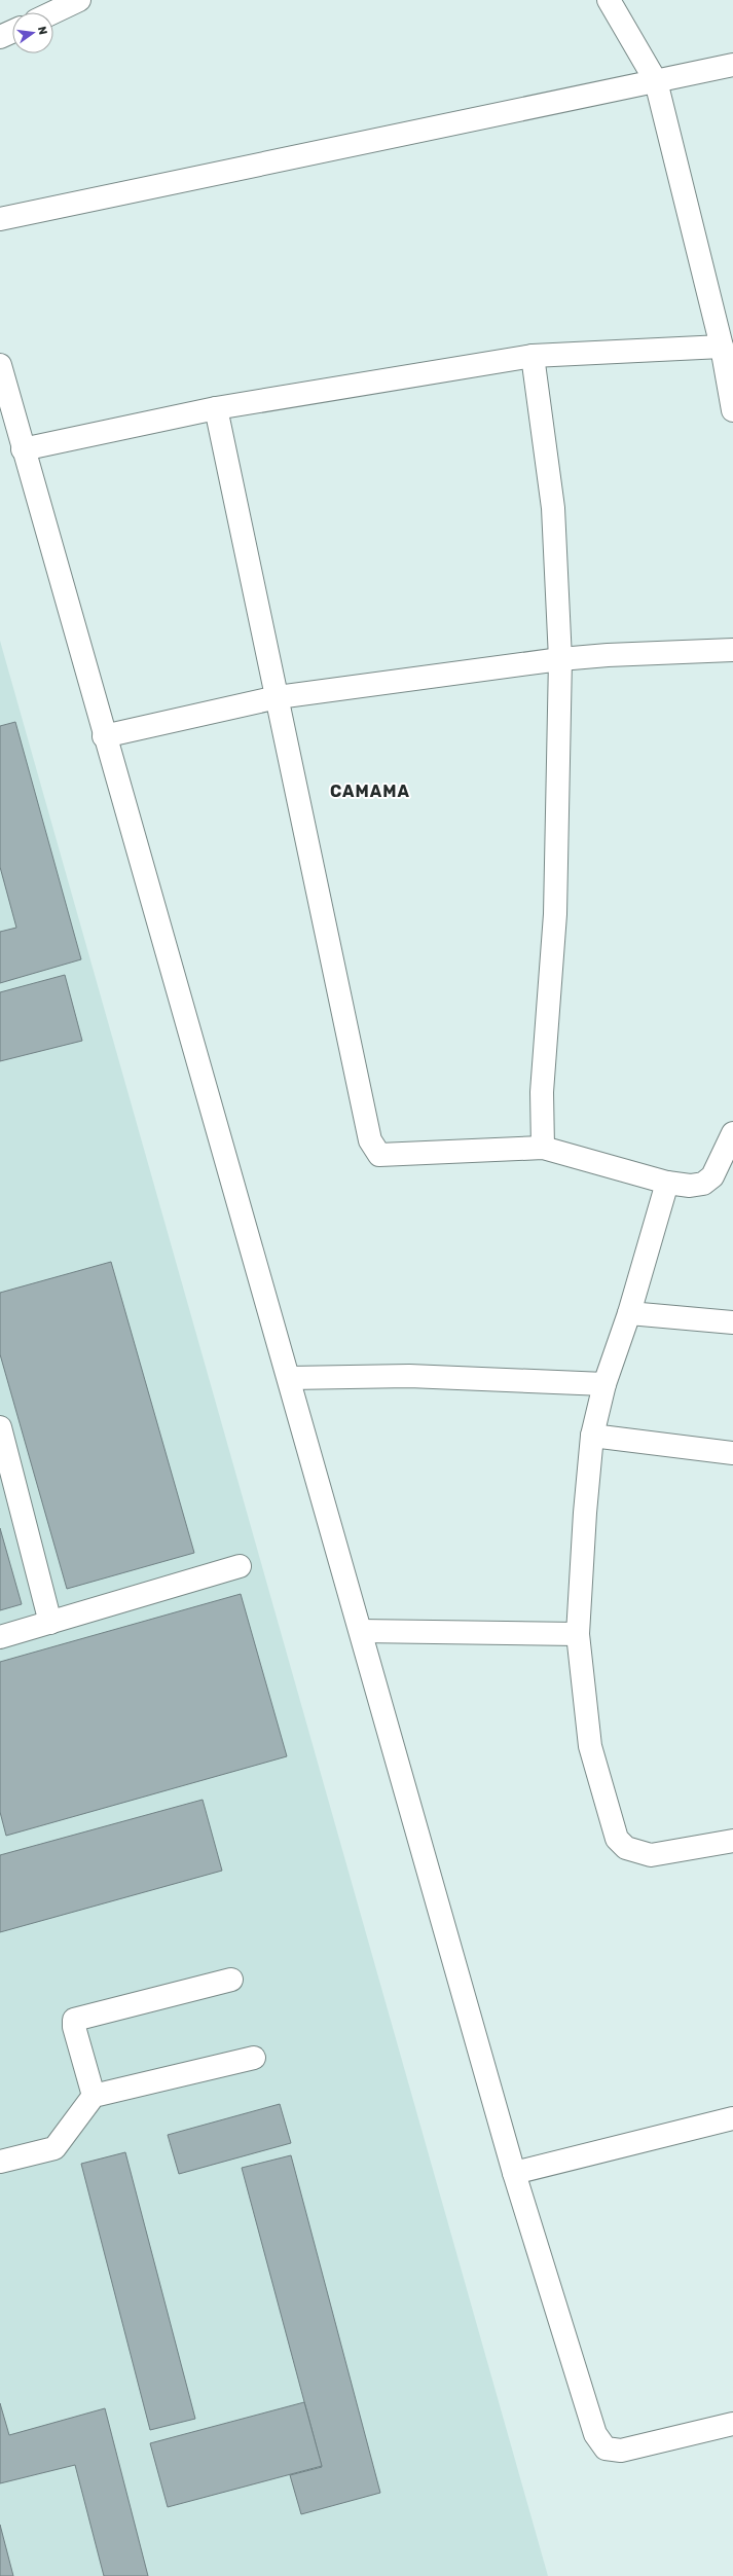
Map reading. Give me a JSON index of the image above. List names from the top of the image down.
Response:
{
  "districts": ["CAMAMA"],
  "north": "right"
}
